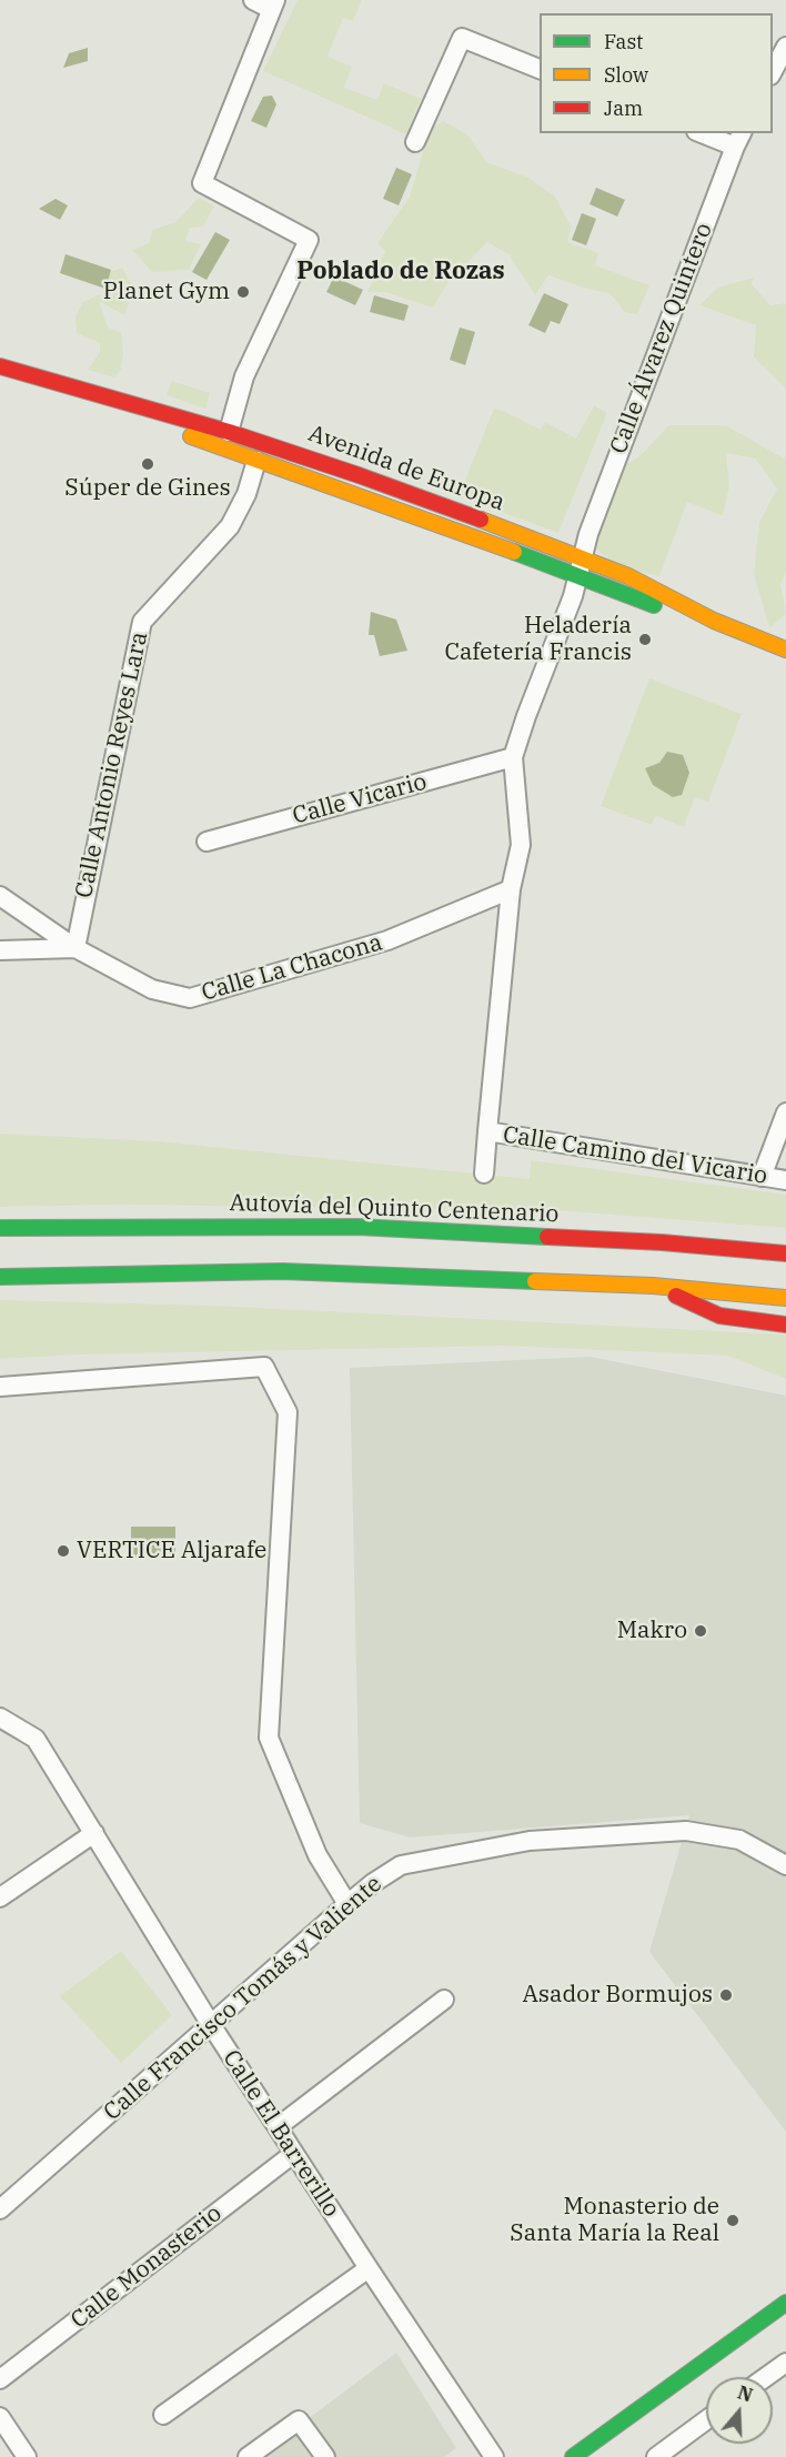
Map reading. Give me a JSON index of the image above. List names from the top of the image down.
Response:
{
  "streets": {
    "main road": ["Avenida de Europa", "Autovía del Quinto Centenario"],
    "street": [
      "Calle Álvarez Quintero",
      "Calle Antonio Reyes Lara",
      "Calle Vicario",
      "Calle La Chacona",
      "Calle Camino del Vicario",
      "Calle Francisco Tomás y Valiente",
      "Calle El Barrerillo",
      "Calle Monasterio"
    ]
  },
  "crossings": [
    ["Calle Álvarez Quintero", "Avenida de Europa"],
    ["Calle Álvarez Quintero", "Calle Vicario"],
    ["Calle Álvarez Quintero", "Calle Camino del Vicario"],
    ["Avenida de Europa", "Calle Antonio Reyes Lara"],
    ["Calle Antonio Reyes Lara", "Calle La Chacona"],
    ["Calle Vicario", "Calle Camino del Vicario"],
    ["Calle La Chacona", "Calle Camino del Vicario"],
    ["Calle Francisco Tomás y Valiente", "Calle El Barrerillo"],
    ["Calle El Barrerillo", "Calle Monasterio"]
  ],
  "districts": ["Poblado de Rozas"],
  "places": [
    "Planet Gym",
    "Súper de Gines",
    "Heladería Cafetería Francis",
    "VERTICE Aljarafe",
    "Makro",
    "Asador Bormujos",
    "Monasterio de Santa María la Real"
  ],
  "legend": ["Fast", "Slow", "Jam"],
  "north": "top"
}
